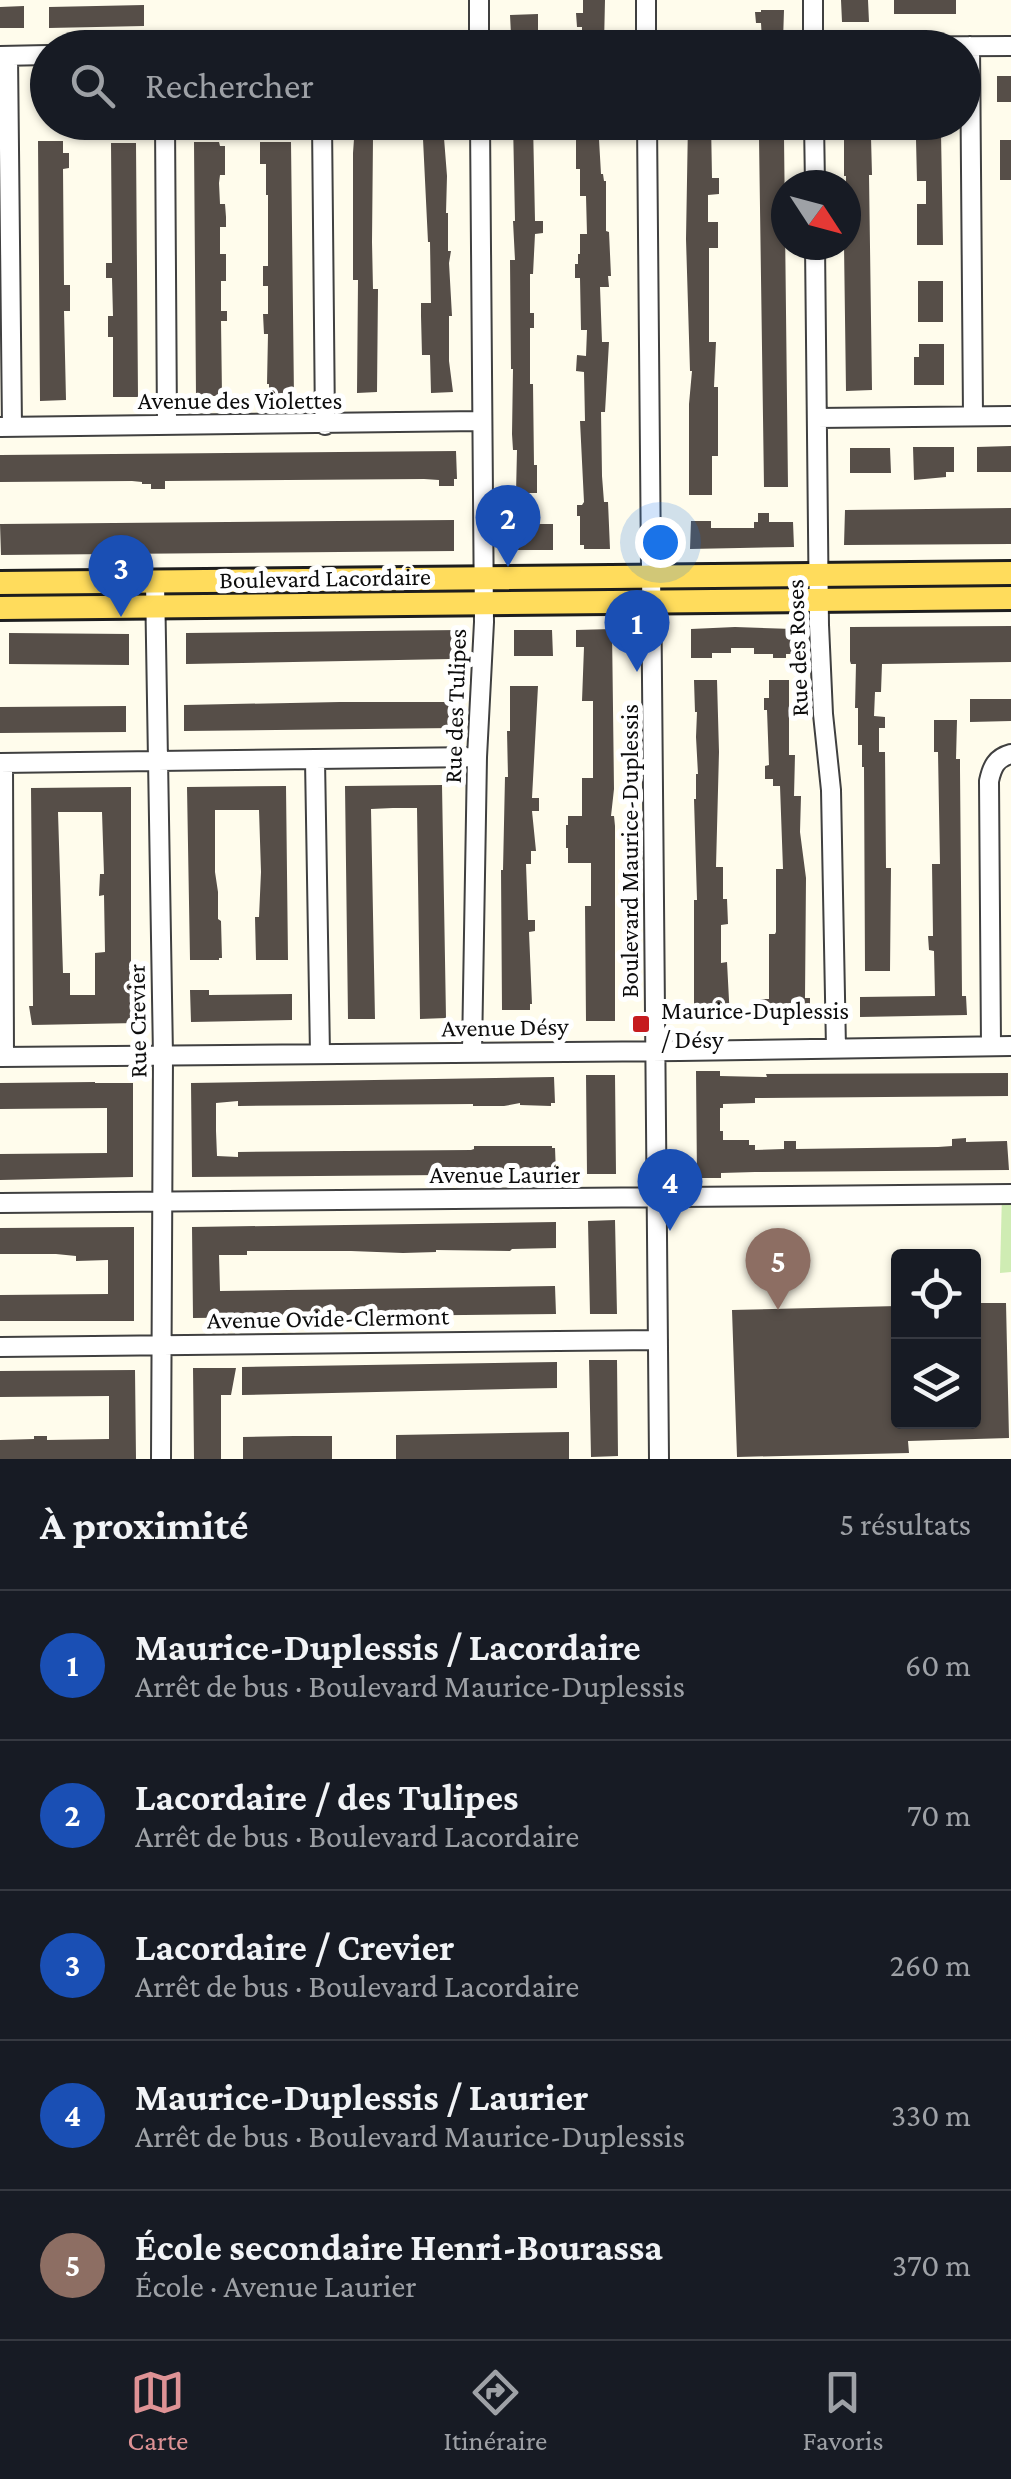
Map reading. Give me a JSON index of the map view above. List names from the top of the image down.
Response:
{
  "streets": {
    "main road": ["Boulevard Lacordaire"],
    "street": [
      "Avenue des Violettes",
      "Rue des Roses",
      "Rue des Tulipes",
      "Boulevard Maurice-Duplessis",
      "Rue Crevier",
      "Avenue Désy",
      "Avenue Laurier",
      "Avenue Ovide-Clermont"
    ]
  },
  "crossings": [
    ["Avenue des Violettes", "Rue des Tulipes"],
    ["Boulevard Lacordaire", "Rue des Roses"],
    ["Boulevard Lacordaire", "Rue des Tulipes"],
    ["Boulevard Lacordaire", "Boulevard Maurice-Duplessis"],
    ["Boulevard Lacordaire", "Rue Crevier"],
    ["Rue des Roses", "Avenue Désy"],
    ["Rue des Tulipes", "Avenue Désy"],
    ["Boulevard Maurice-Duplessis", "Avenue Désy"],
    ["Boulevard Maurice-Duplessis", "Avenue Laurier"],
    ["Boulevard Maurice-Duplessis", "Avenue Ovide-Clermont"],
    ["Rue Crevier", "Avenue Désy"],
    ["Rue Crevier", "Avenue Laurier"],
    ["Rue Crevier", "Avenue Ovide-Clermont"]
  ],
  "places": {
    "transit": ["Maurice-Duplessis / Désy"]
  },
  "north": "bottom right",
  "page": {
    "search": "Rechercher",
    "pins": [
      "2",
      "3",
      "1",
      "4",
      "5"
    ],
    "heading": ["À proximité", "5 résultats"],
    "list": [
      {
        "mark": "1",
        "name": "Maurice-Duplessis / Lacordaire",
        "note": "Arrêt de bus · Boulevard Maurice-Duplessis",
        "value": "60 m"
      },
      {
        "mark": "2",
        "name": "Lacordaire / des Tulipes",
        "note": "Arrêt de bus · Boulevard Lacordaire",
        "value": "70 m"
      },
      {
        "mark": "3",
        "name": "Lacordaire / Crevier",
        "note": "Arrêt de bus · Boulevard Lacordaire",
        "value": "260 m"
      },
      {
        "mark": "4",
        "name": "Maurice-Duplessis / Laurier",
        "note": "Arrêt de bus · Boulevard Maurice-Duplessis",
        "value": "330 m"
      },
      {
        "mark": "5",
        "name": "École secondaire Henri-Bourassa",
        "note": "École · Avenue Laurier",
        "value": "370 m"
      }
    ],
    "nav": ["Carte", "Itinéraire", "Favoris"]
  }
}
